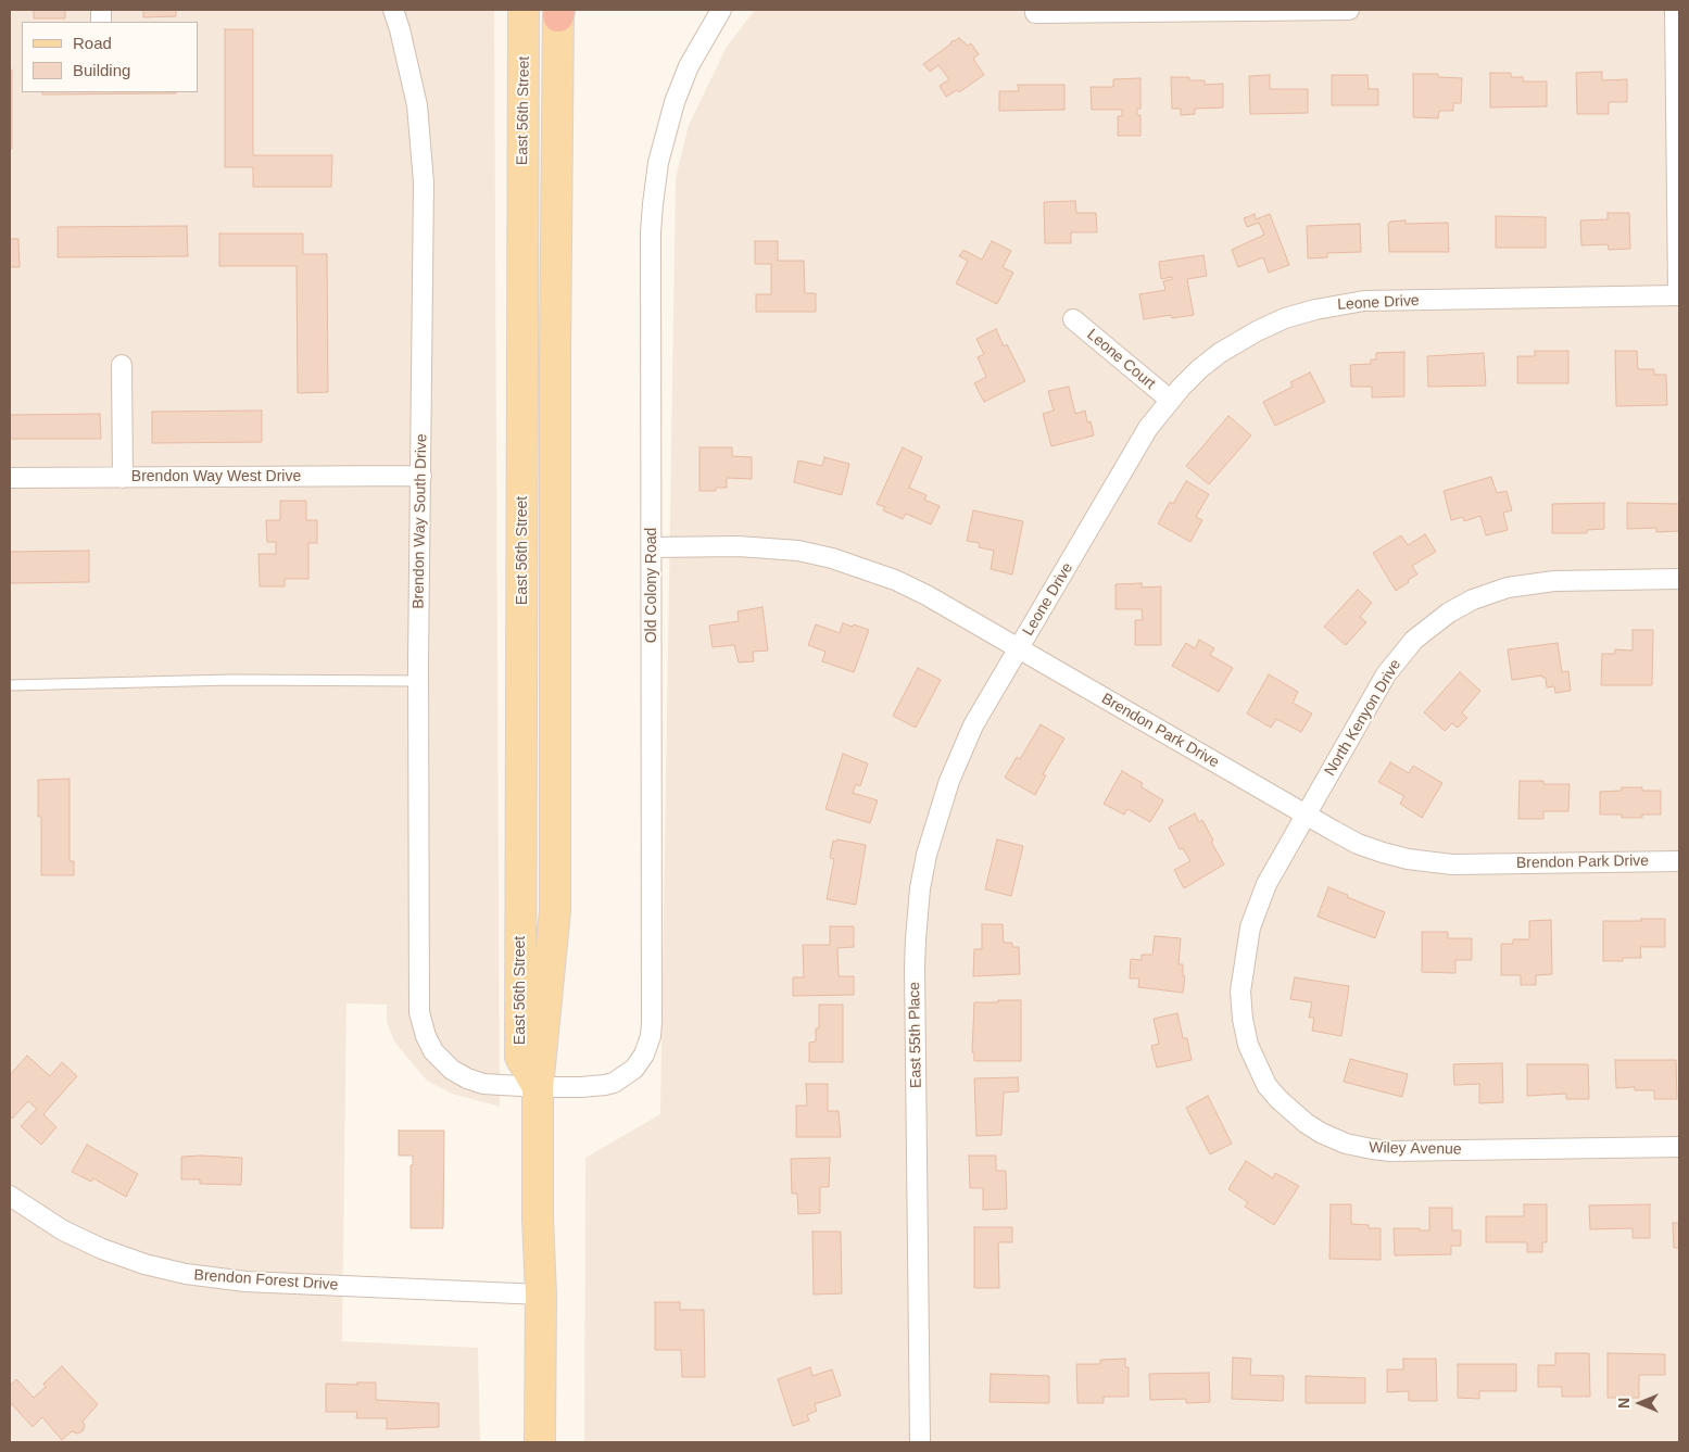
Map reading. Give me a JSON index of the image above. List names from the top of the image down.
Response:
{
  "streets": {
    "main road": ["East 56th Street"],
    "street": [
      "Leone Drive",
      "Leone Court",
      "Brendon Way West Drive",
      "Brendon Way South Drive",
      "Old Colony Road",
      "North Kenyon Drive",
      "Brendon Park Drive",
      "East 55th Place",
      "Wiley Avenue",
      "Brendon Forest Drive"
    ]
  },
  "crossings": [
    ["East 56th Street", "Old Colony Road"],
    ["East 56th Street", "Brendon Forest Drive"],
    ["Leone Drive", "Leone Court"],
    ["Leone Drive", "Brendon Park Drive"],
    ["Leone Drive", "East 55th Place"],
    ["Brendon Way West Drive", "Brendon Way South Drive"],
    ["Brendon Way South Drive", "Old Colony Road"],
    ["Old Colony Road", "Brendon Park Drive"],
    ["North Kenyon Drive", "Brendon Park Drive"],
    ["North Kenyon Drive", "Wiley Avenue"],
    ["Brendon Park Drive", "East 55th Place"],
    ["Brendon Park Drive", "Wiley Avenue"]
  ],
  "legend": ["Road", "Building"],
  "north": "left"
}
